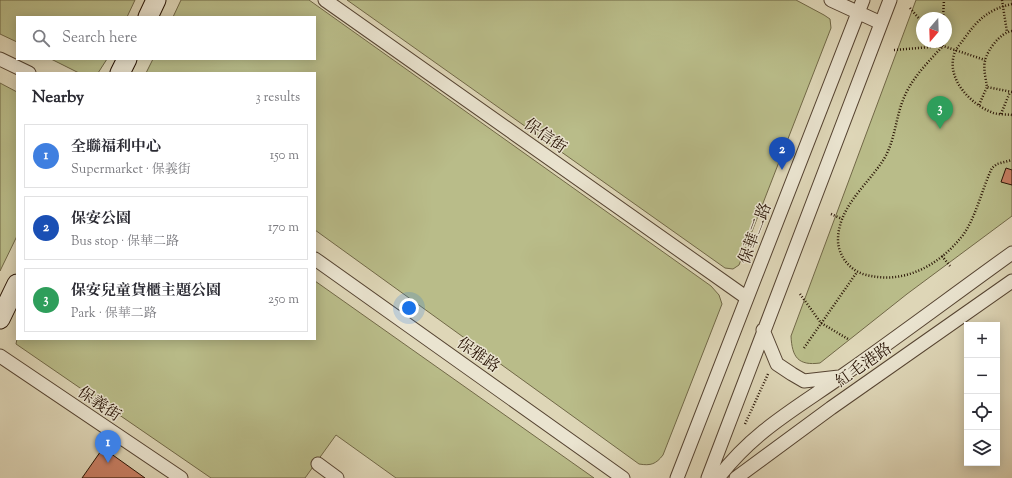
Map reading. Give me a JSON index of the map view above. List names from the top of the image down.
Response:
{
  "streets": {
    "street": [
      "保信街",
      "保華二路",
      "保雅路",
      "紅毛港路",
      "保義街"
    ]
  },
  "crossings": [
    ["保信街", "保華二路"]
  ],
  "north": "bottom",
  "page": {
    "search": "Search here",
    "heading": ["Nearby", "3 results"],
    "pins": ["3", "2", "1"],
    "list": [
      {
        "mark": "1",
        "name": "全聯福利中心",
        "note": "Supermarket · 保義街",
        "value": "150 m"
      },
      {
        "mark": "2",
        "name": "保安公園",
        "note": "Bus stop · 保華二路",
        "value": "170 m"
      },
      {
        "mark": "3",
        "name": "保安兒童貨櫃主題公園",
        "note": "Park · 保華二路",
        "value": "250 m"
      }
    ],
    "map_buttons": ["+", "−"]
  }
}
